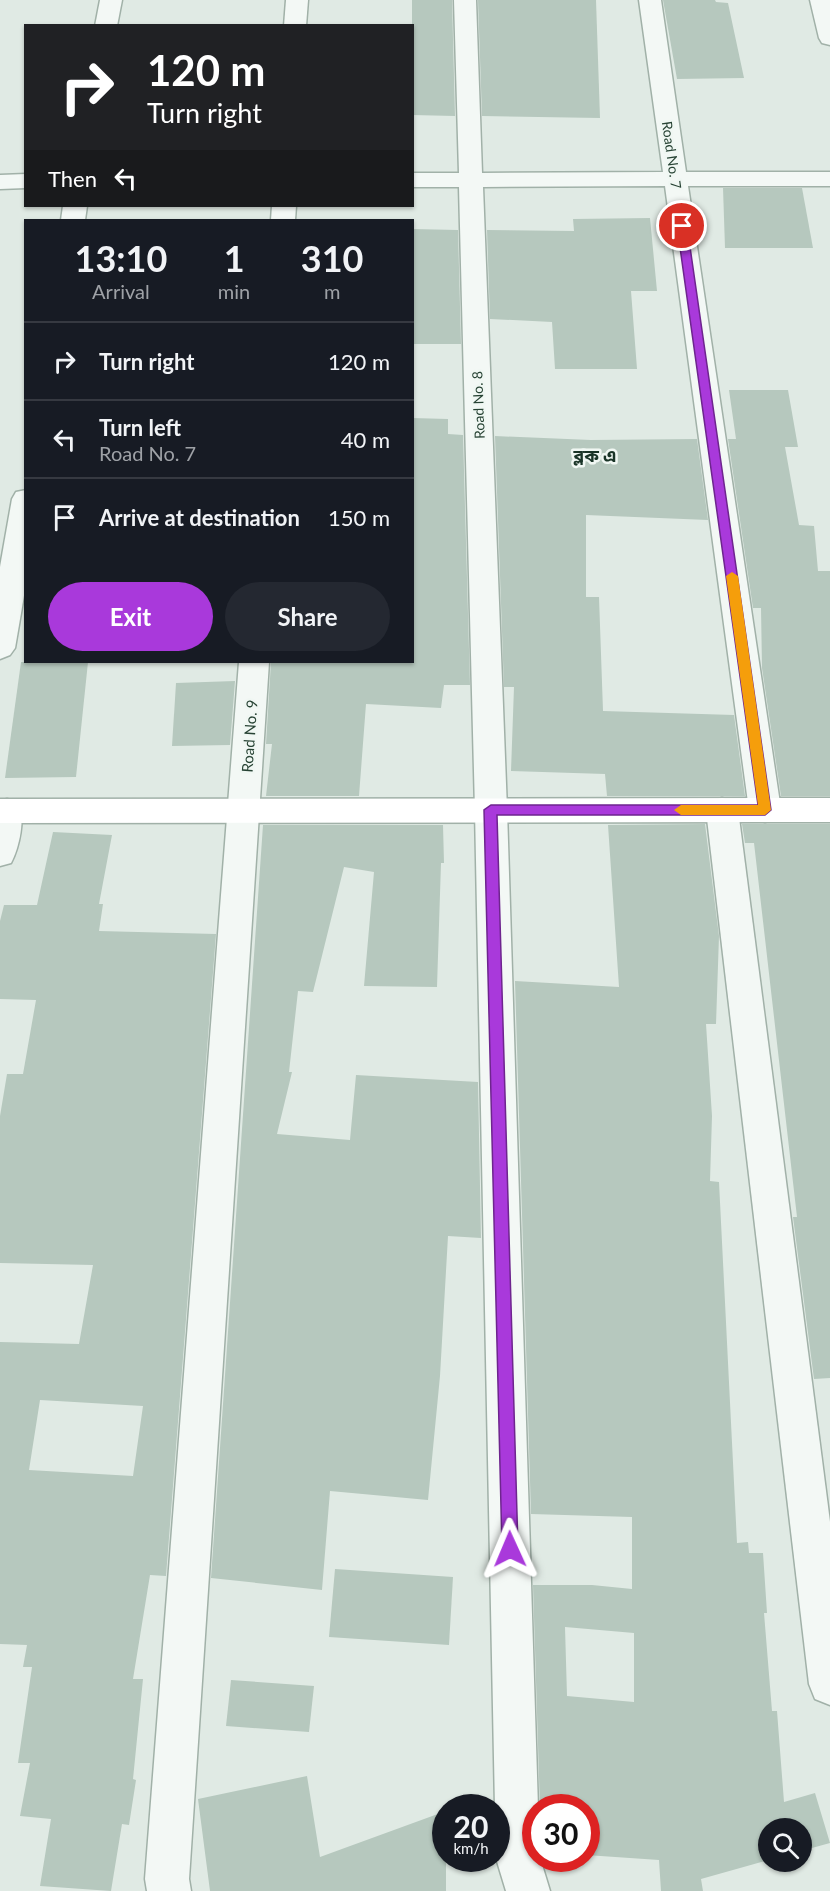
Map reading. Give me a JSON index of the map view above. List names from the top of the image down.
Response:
{
  "streets": {
    "street": ["Road No. 7", "Road No. 8", "Road No. 9"]
  },
  "districts": ["ব্লক এ"],
  "page": {
    "turn": ["120 m", "Turn right"],
    "then": "Then",
    "eta": [
      "13:10",
      "Arrival",
      "1",
      "min",
      "310",
      "m"
    ],
    "list": [
      {
        "name": "Turn right",
        "value": "120 m"
      },
      {
        "name": "Turn left",
        "note": "Road No. 7",
        "value": "40 m"
      },
      {
        "name": "Arrive at destination",
        "value": "150 m"
      }
    ],
    "buttons": ["Exit", "Share"],
    "speed": "20 km/h",
    "limit": "30"
  }
}
